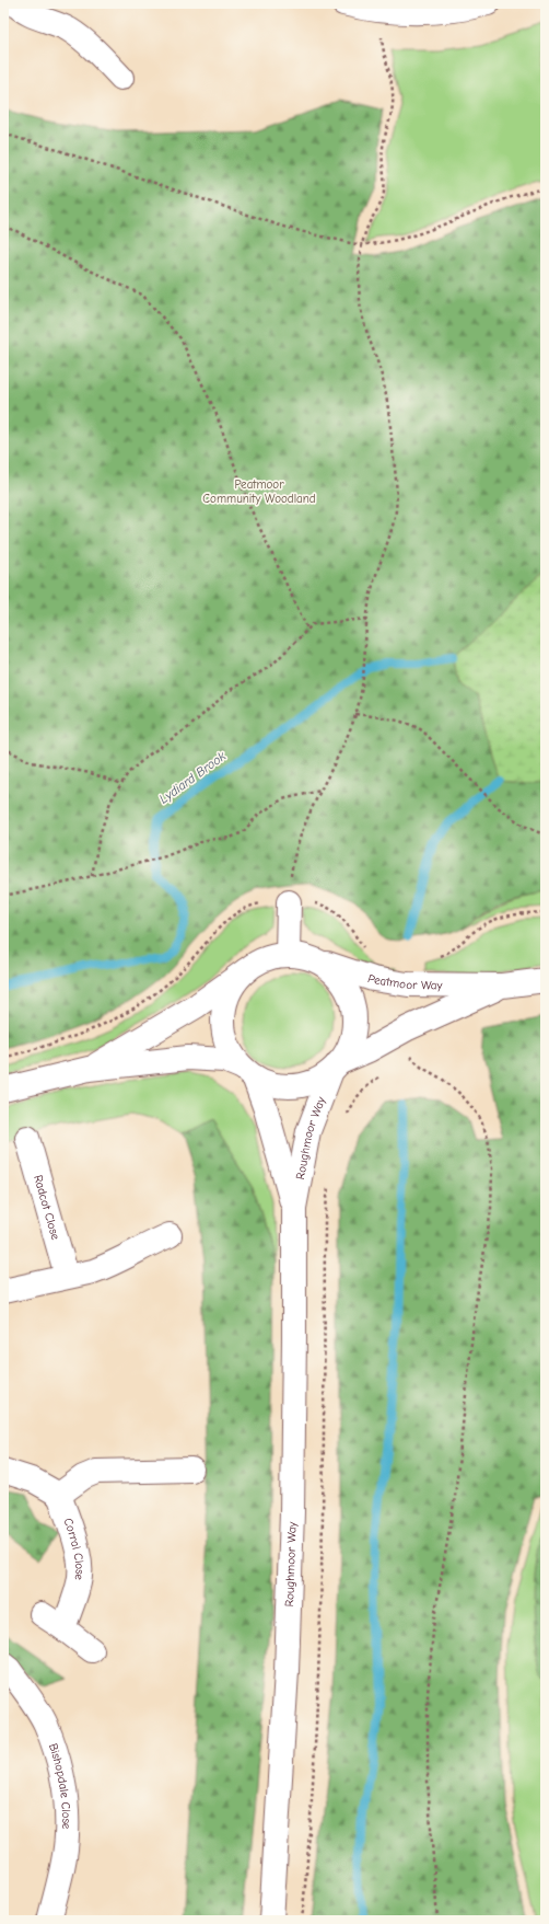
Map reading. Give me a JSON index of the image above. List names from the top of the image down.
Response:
{
  "streets": {
    "main road": [
      "Peatmoor Way",
      "Roughmoor Way",
      "Radcot Close",
      "Corral Close",
      "Bishopdale Close"
    ]
  },
  "crossings": [
    ["Peatmoor Way", "Roughmoor Way"]
  ],
  "water": ["Lydiard Brook"],
  "parks": ["Peatmoor Community Woodland"]
}
